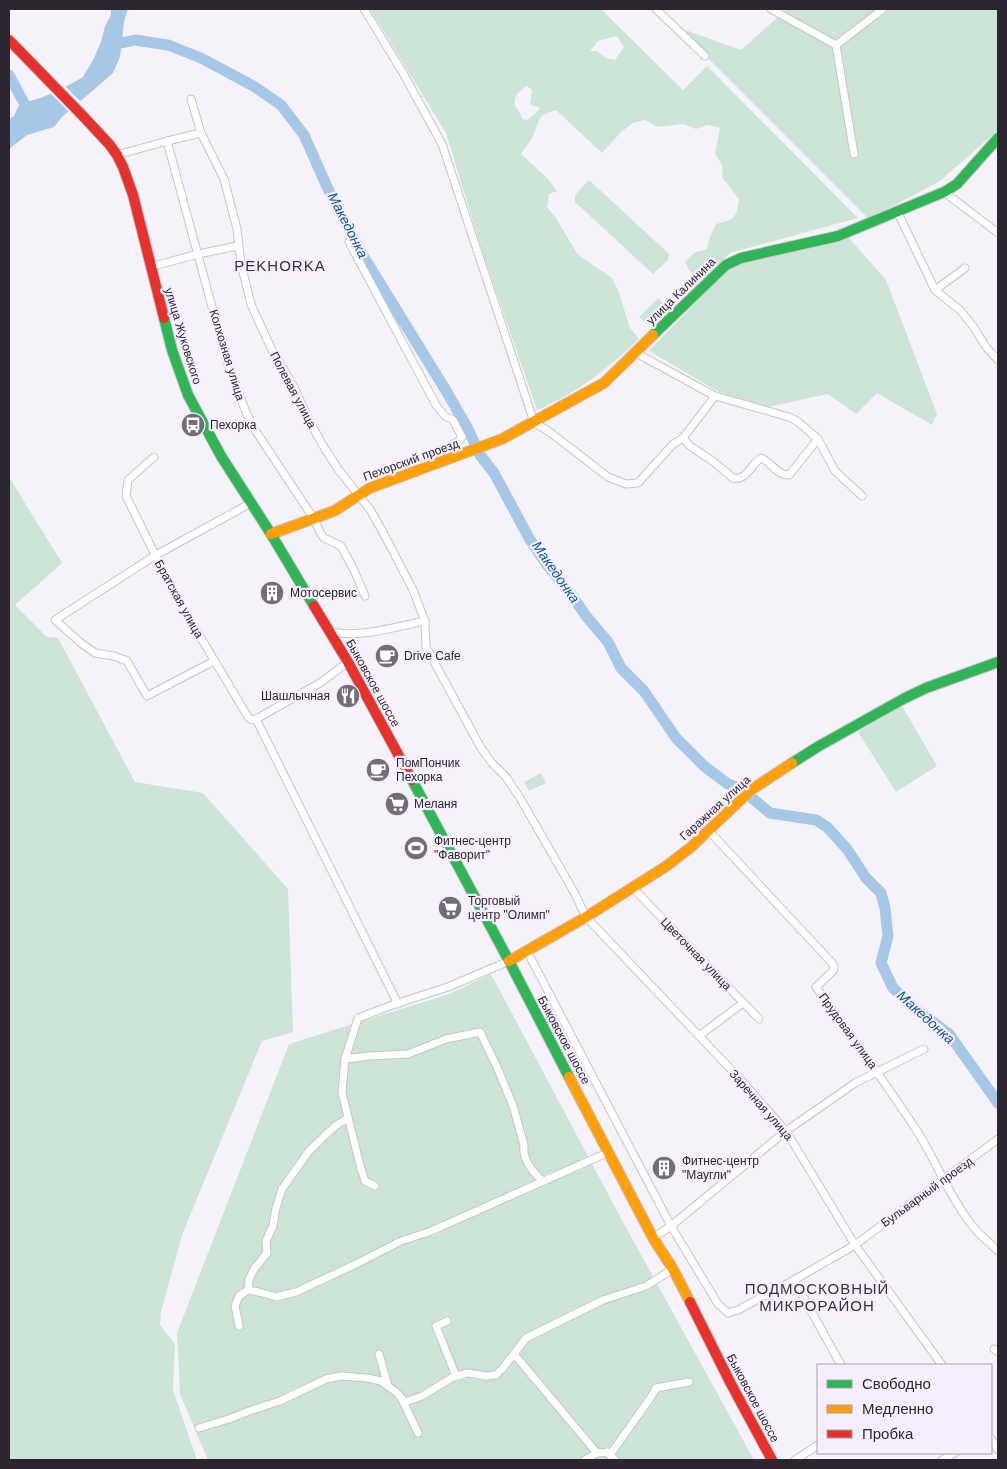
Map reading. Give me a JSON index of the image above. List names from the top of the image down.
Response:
{
  "streets": {
    "main road": [
      "улица Калинина",
      "улица Жуковского",
      "Пехорский проезд",
      "Быковское шоссе",
      "Гаражная улица"
    ],
    "street": [
      "Колхозная улица",
      "Полевая улица",
      "Братская улица",
      "Цветочная улица",
      "Прудовая улица",
      "Заречная улица",
      "Бульварный проезд"
    ]
  },
  "crossings": [
    ["улица Калинина", "Пехорский проезд"],
    ["улица Жуковского", "Пехорский проезд"],
    ["улица Жуковского", "Быковское шоссе"],
    ["Колхозная улица", "Пехорский проезд"],
    ["Полевая улица", "Пехорский проезд"],
    ["Полевая улица", "Гаражная улица"],
    ["Полевая улица", "Заречная улица"],
    ["Быковское шоссе", "Гаражная улица"],
    ["Гаражная улица", "Цветочная улица"],
    ["Гаражная улица", "Прудовая улица"],
    ["Гаражная улица", "Заречная улица"],
    ["Прудовая улица", "Бульварный проезд"],
    ["Заречная улица", "Бульварный проезд"]
  ],
  "districts": ["PEKHORKA", "ПОДМОСКОВНЫЙ МИКРОРАЙОН"],
  "water": ["Македонка"],
  "places": {
    "bus stop": ["Пехорка"],
    "building": ["Мотосервис", "Фитнес-центр \"Маугли\""],
    "cafe": ["Drive Cafe", "ПомПончик Пехорка"],
    "restaurant": ["Шашлычная"],
    "supermarket": ["Меланя", "Торговый центр \"Олимп\""],
    "sports": ["Фитнес-центр \"Фаворит\""]
  },
  "legend": ["Свободно", "Медленно", "Пробка"]
}
